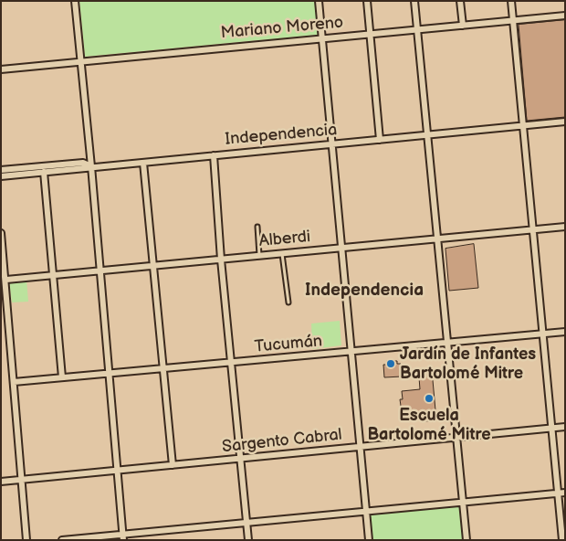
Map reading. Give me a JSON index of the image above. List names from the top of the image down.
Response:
{
  "streets": {
    "street": [
      "Mariano Moreno",
      "Independencia",
      "Alberdi",
      "Tucumán",
      "Sargento Cabral"
    ]
  },
  "districts": ["Independencia"],
  "places": ["Jardín de Infantes Bartolomé Mitre", "Escuela Bartolomé Mitre"]
}
